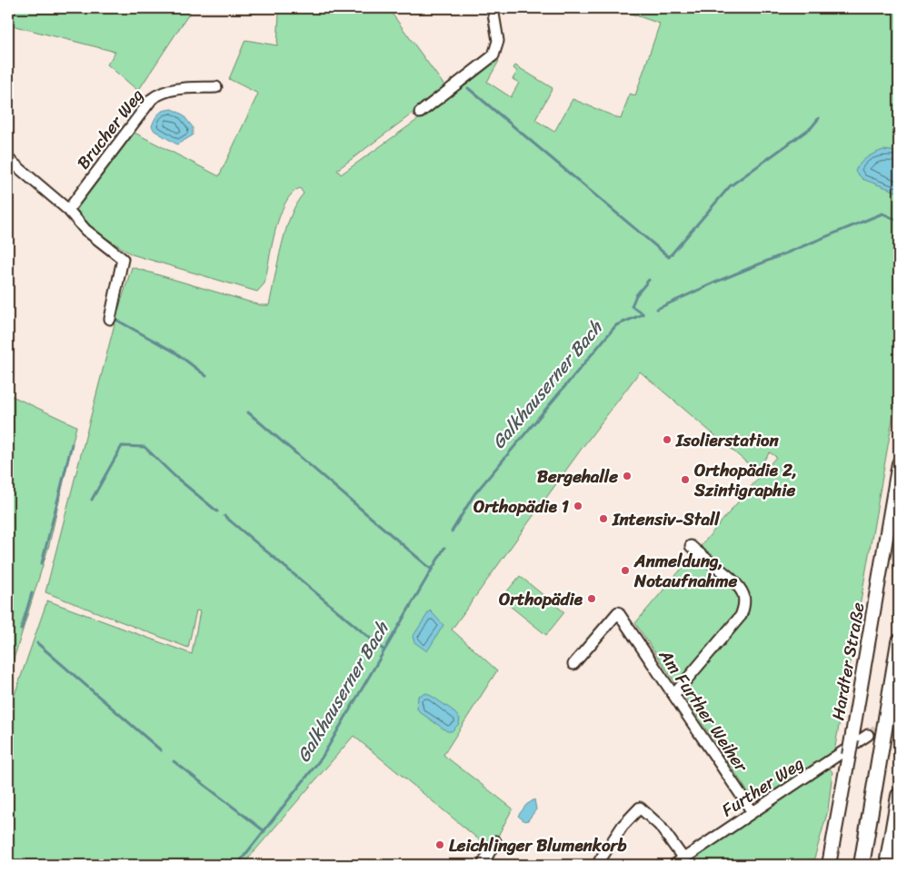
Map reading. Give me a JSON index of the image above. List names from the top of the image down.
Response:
{
  "streets": {
    "main road": ["Hardter Straße"],
    "street": ["Brucher Weg", "Am Further Weiher", "Further Weg"]
  },
  "crossings": [
    ["Am Further Weiher", "Further Weg"]
  ],
  "water": ["Galkhauserner Bach"],
  "places": [
    "Isolierstation",
    "Bergehalle",
    "Orthopädie 2, Szintigraphie",
    "Orthopädie 1",
    "Intensiv-Stall",
    "Anmeldung, Notaufnahme",
    "Orthopädie",
    "Leichlinger Blumenkorb"
  ]
}
